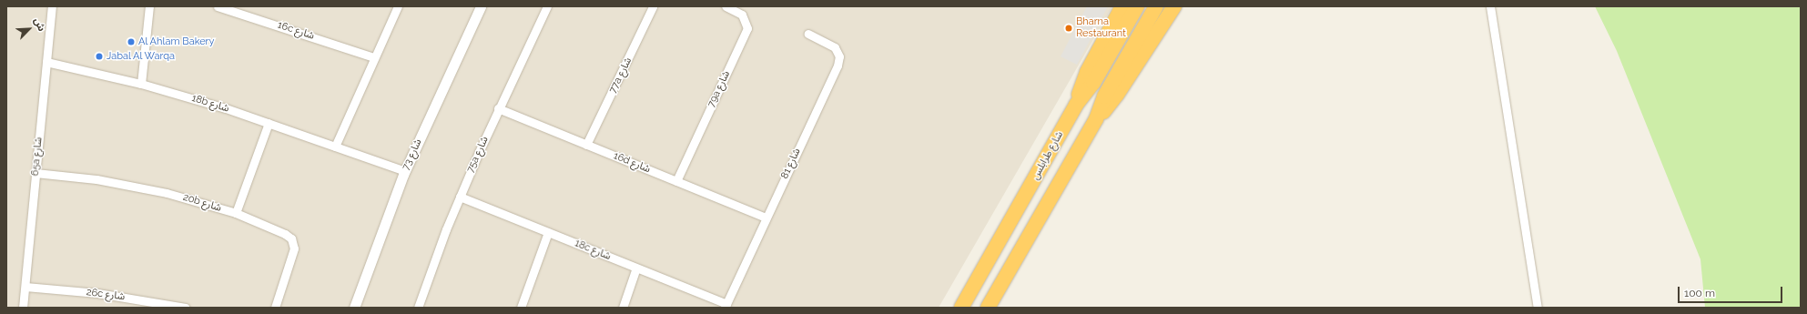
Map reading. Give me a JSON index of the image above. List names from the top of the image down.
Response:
{
  "streets": {
    "highway": ["شارع طرابلس"],
    "street": [
      "16c شارع",
      "77a شارع",
      "79a شارع",
      "18b شارع",
      "شارع 73",
      "75a شارع",
      "65a شارع",
      "16d شارع",
      "شارع 81",
      "20b شارع",
      "18c شارع",
      "26c شارع"
    ]
  },
  "crossings": [
    ["77a شارع", "16d شارع"],
    ["79a شارع", "16d شارع"],
    ["18b شارع", "شارع 73"],
    ["18b شارع", "65a شارع"],
    ["75a شارع", "16d شارع"],
    ["75a شارع", "18c شارع"],
    ["65a شارع", "20b شارع"],
    ["65a شارع", "26c شارع"],
    ["16d شارع", "شارع 81"],
    ["شارع 81", "18c شارع"]
  ],
  "places": ["Bharna Restaurant", "Al Ahlam Bakery", "Jabal Al Warqa"],
  "scale_bar": "100 m",
  "north": "top right"
}
